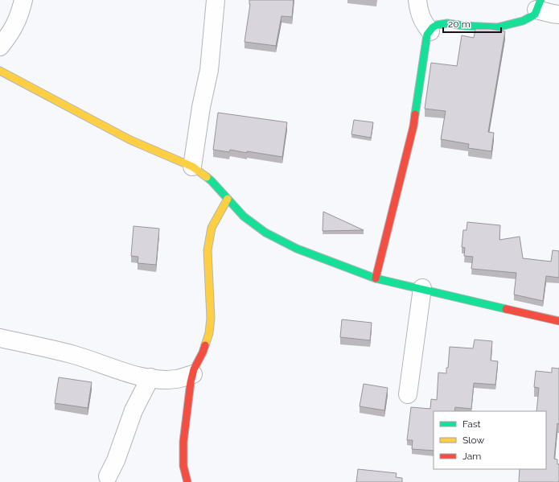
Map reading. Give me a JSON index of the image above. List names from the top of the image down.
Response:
{
  "legend": ["Fast", "Slow", "Jam"],
  "scale_bar": "20 m"
}
